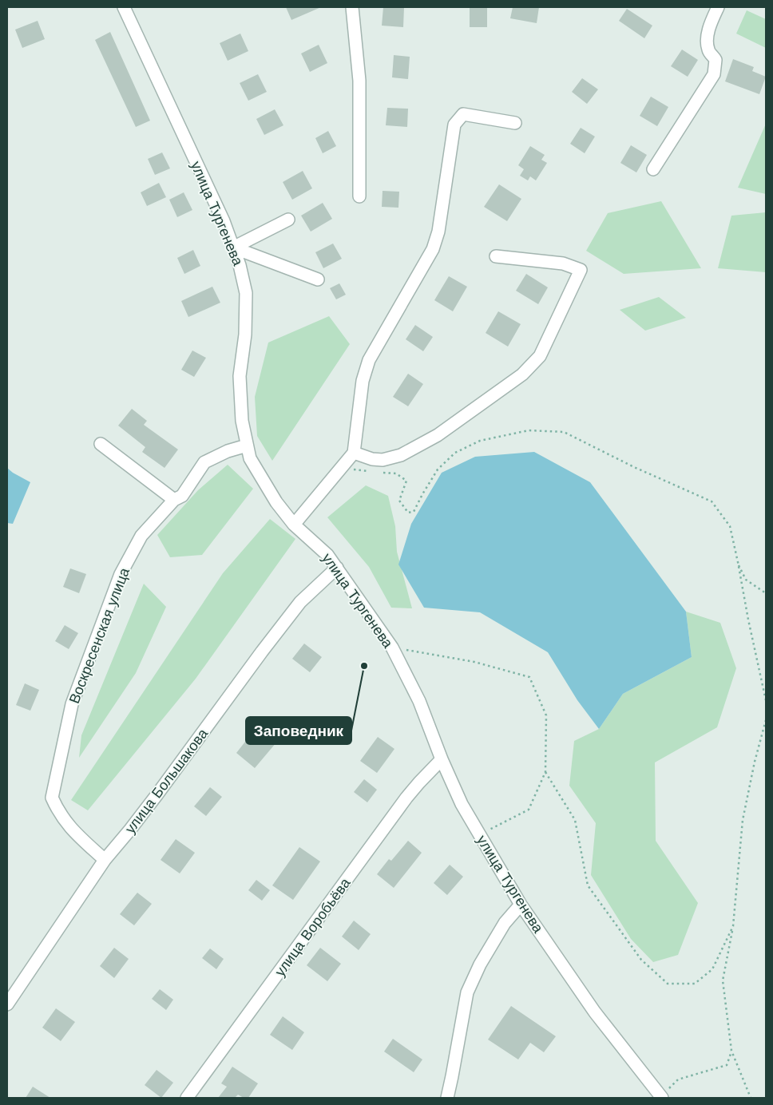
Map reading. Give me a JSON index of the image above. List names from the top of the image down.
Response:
{
  "streets": {
    "street": [
      "улица Тургенева",
      "Воскресенская улица",
      "улица Большакова",
      "улица Воробьёва"
    ]
  },
  "crossings": [
    ["улица Тургенева", "Воскресенская улица"],
    ["улица Тургенева", "улица Большакова"],
    ["улица Тургенева", "улица Воробьёва"],
    ["Воскресенская улица", "улица Большакова"]
  ],
  "places": ["Заповедник"]
}
